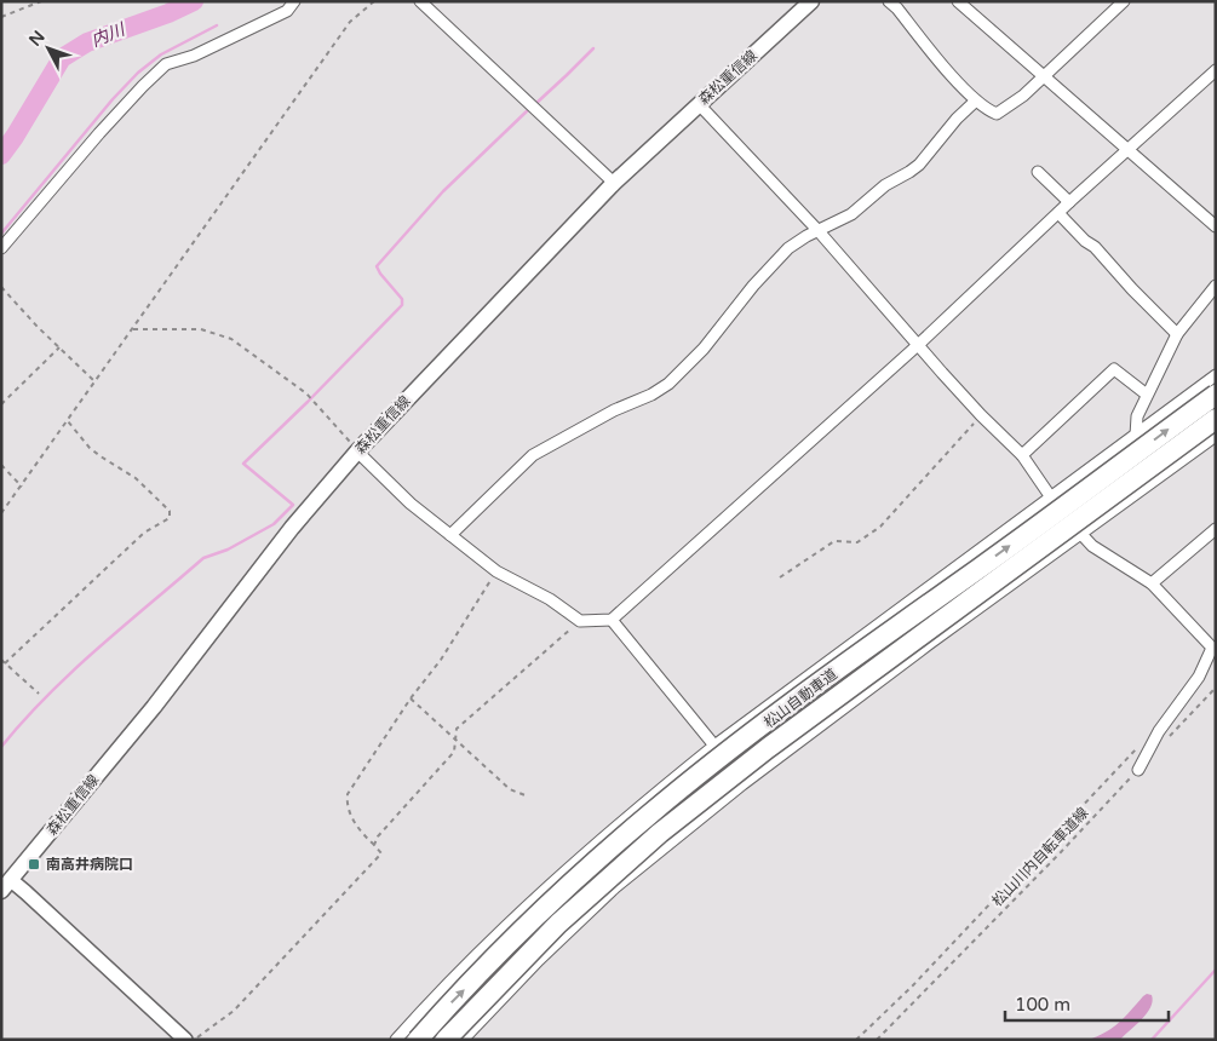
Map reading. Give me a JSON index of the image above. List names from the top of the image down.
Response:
{
  "streets": {
    "highway": ["松山自動車道"],
    "main road": ["森松重信線"],
    "path": ["松山川内自転車道線"]
  },
  "water": ["内川"],
  "places": {
    "transit": ["南高井病院口"]
  },
  "scale_bar": "100 m",
  "north": "top left"
}
